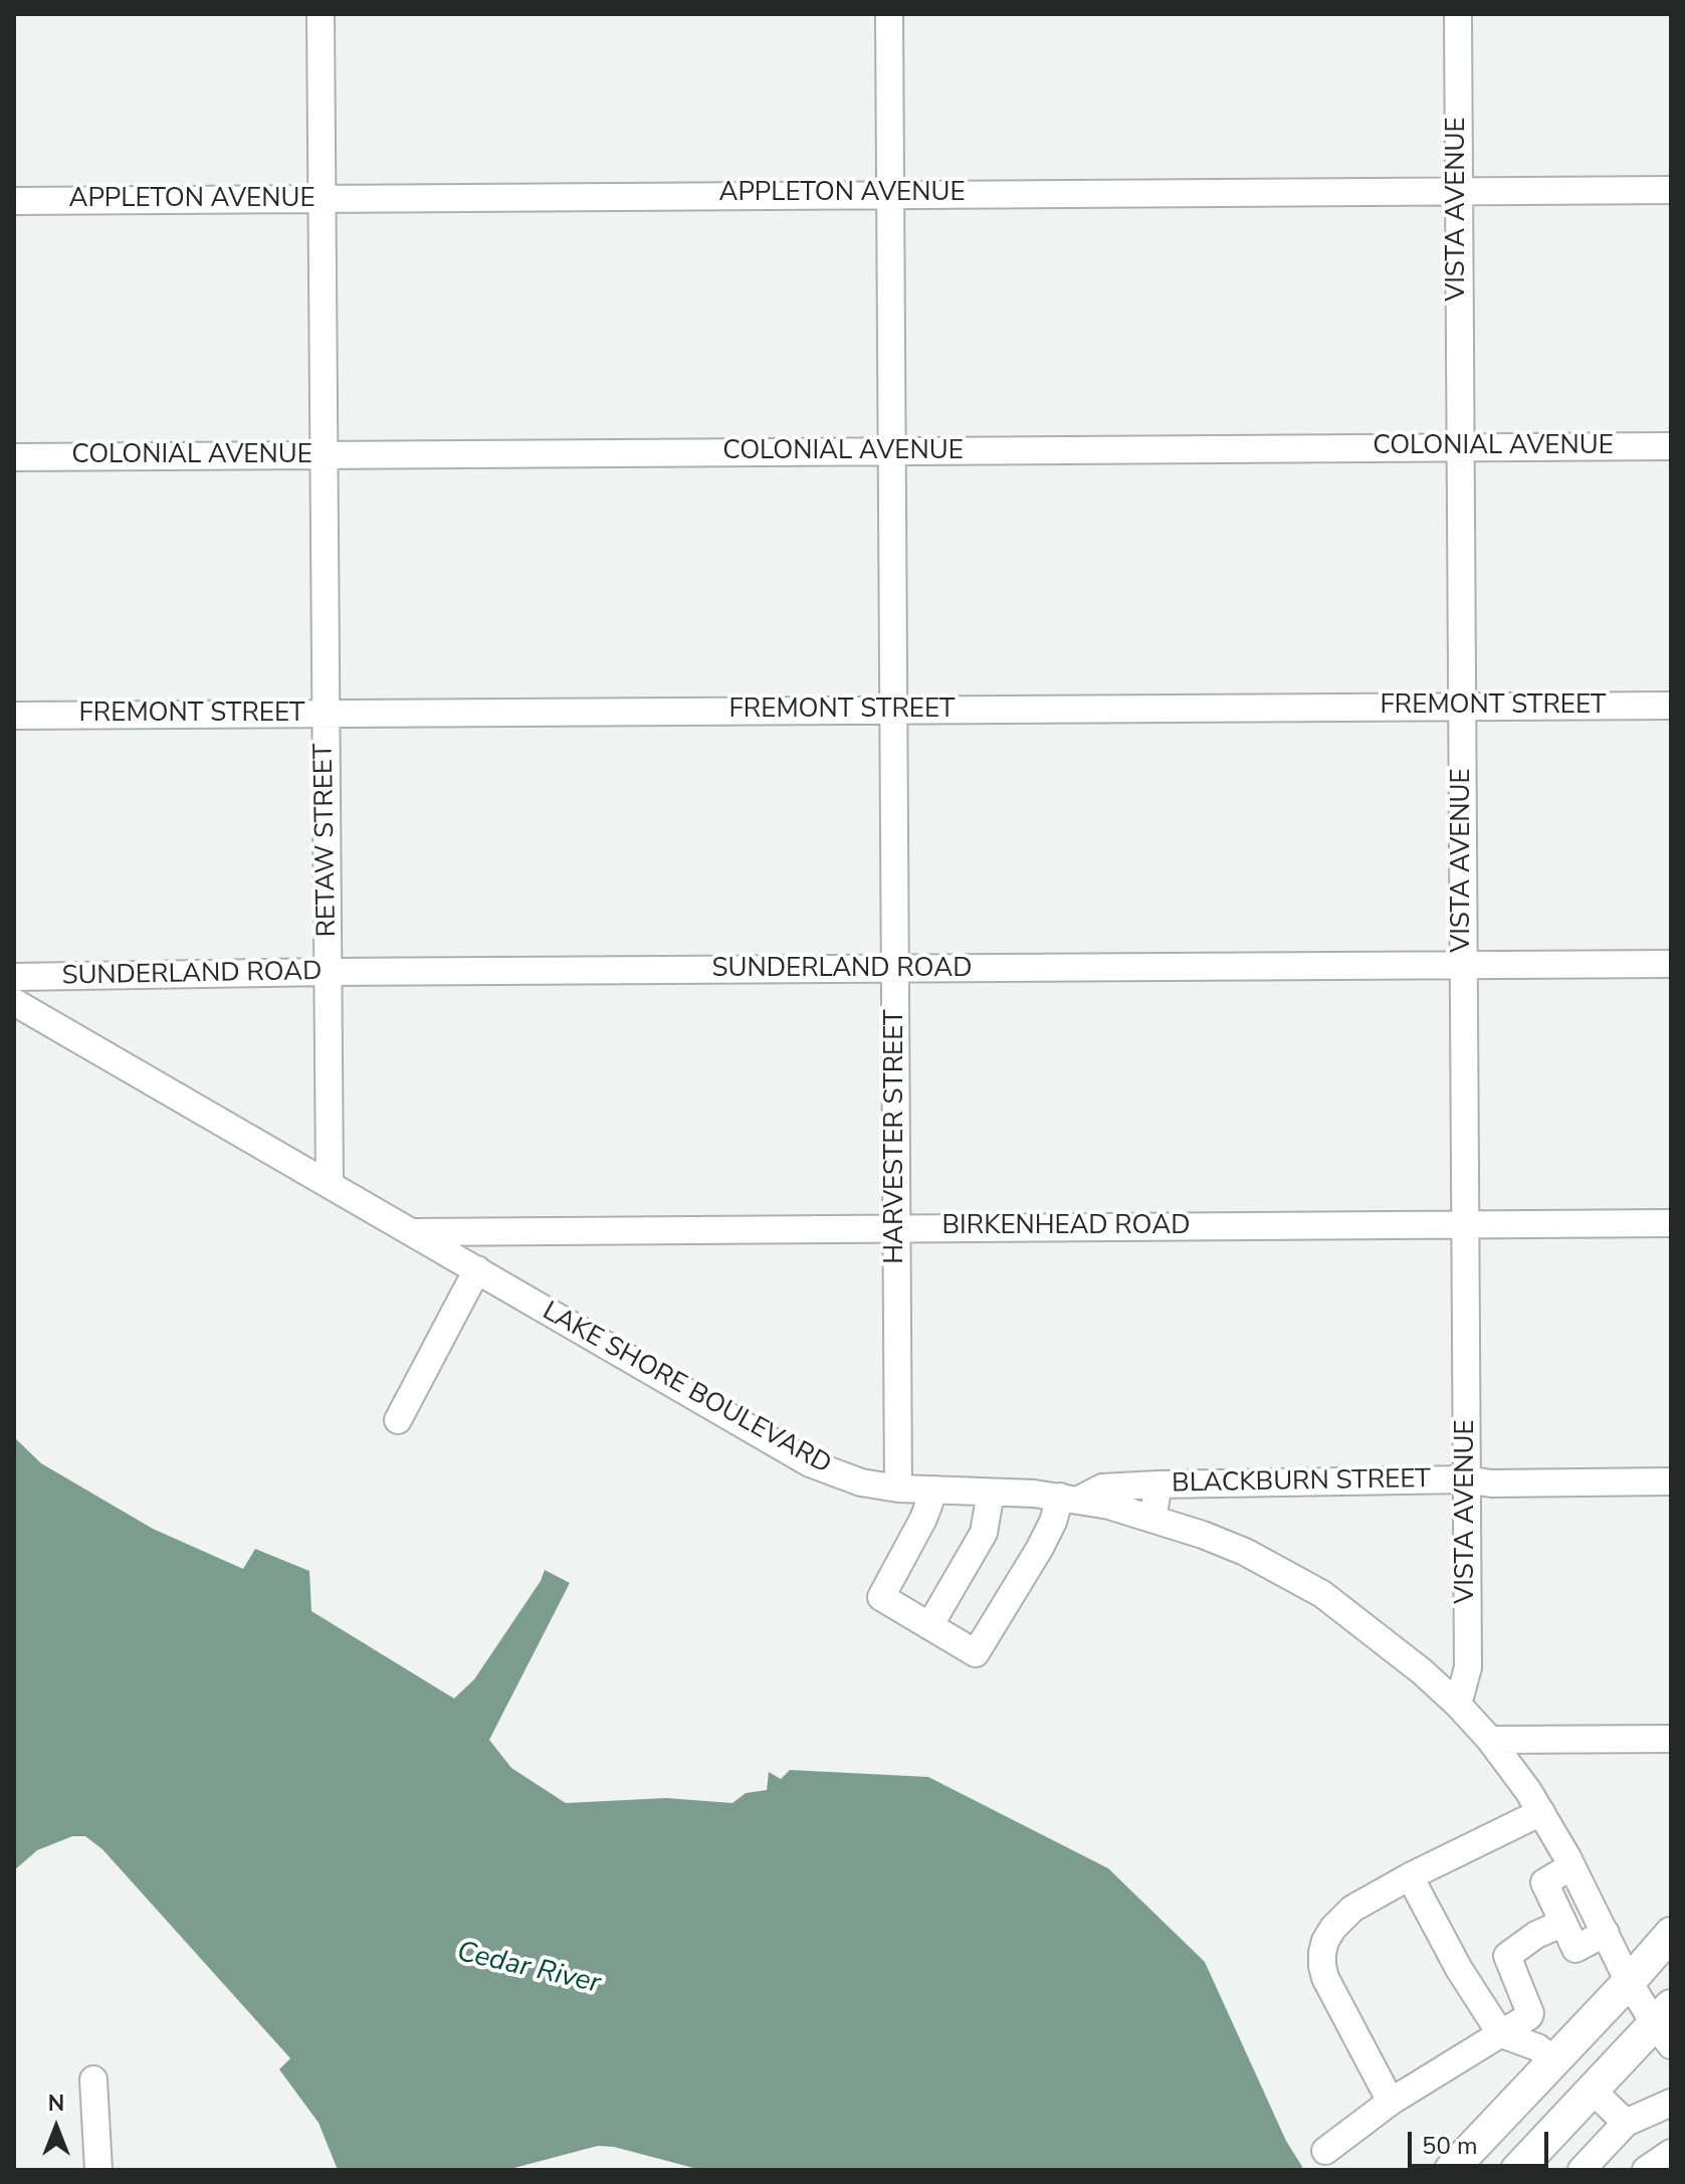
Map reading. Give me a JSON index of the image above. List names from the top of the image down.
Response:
{
  "streets": {
    "street": [
      "APPLETON AVENUE",
      "VISTA AVENUE",
      "COLONIAL AVENUE",
      "FREMONT STREET",
      "RETAW STREET",
      "SUNDERLAND ROAD",
      "HARVESTER STREET",
      "BIRKENHEAD ROAD",
      "LAKE SHORE BOULEVARD",
      "BLACKBURN STREET"
    ]
  },
  "crossings": [
    ["APPLETON AVENUE", "VISTA AVENUE"],
    ["APPLETON AVENUE", "RETAW STREET"],
    ["APPLETON AVENUE", "HARVESTER STREET"],
    ["VISTA AVENUE", "COLONIAL AVENUE"],
    ["VISTA AVENUE", "FREMONT STREET"],
    ["VISTA AVENUE", "SUNDERLAND ROAD"],
    ["VISTA AVENUE", "BIRKENHEAD ROAD"],
    ["VISTA AVENUE", "LAKE SHORE BOULEVARD"],
    ["VISTA AVENUE", "BLACKBURN STREET"],
    ["COLONIAL AVENUE", "RETAW STREET"],
    ["COLONIAL AVENUE", "HARVESTER STREET"],
    ["FREMONT STREET", "RETAW STREET"],
    ["FREMONT STREET", "HARVESTER STREET"],
    ["RETAW STREET", "SUNDERLAND ROAD"],
    ["RETAW STREET", "LAKE SHORE BOULEVARD"],
    ["SUNDERLAND ROAD", "HARVESTER STREET"],
    ["HARVESTER STREET", "BIRKENHEAD ROAD"],
    ["HARVESTER STREET", "LAKE SHORE BOULEVARD"],
    ["BIRKENHEAD ROAD", "LAKE SHORE BOULEVARD"],
    ["LAKE SHORE BOULEVARD", "BLACKBURN STREET"]
  ],
  "water": ["Cedar River"],
  "scale_bar": "50 m",
  "north": "top"
}
